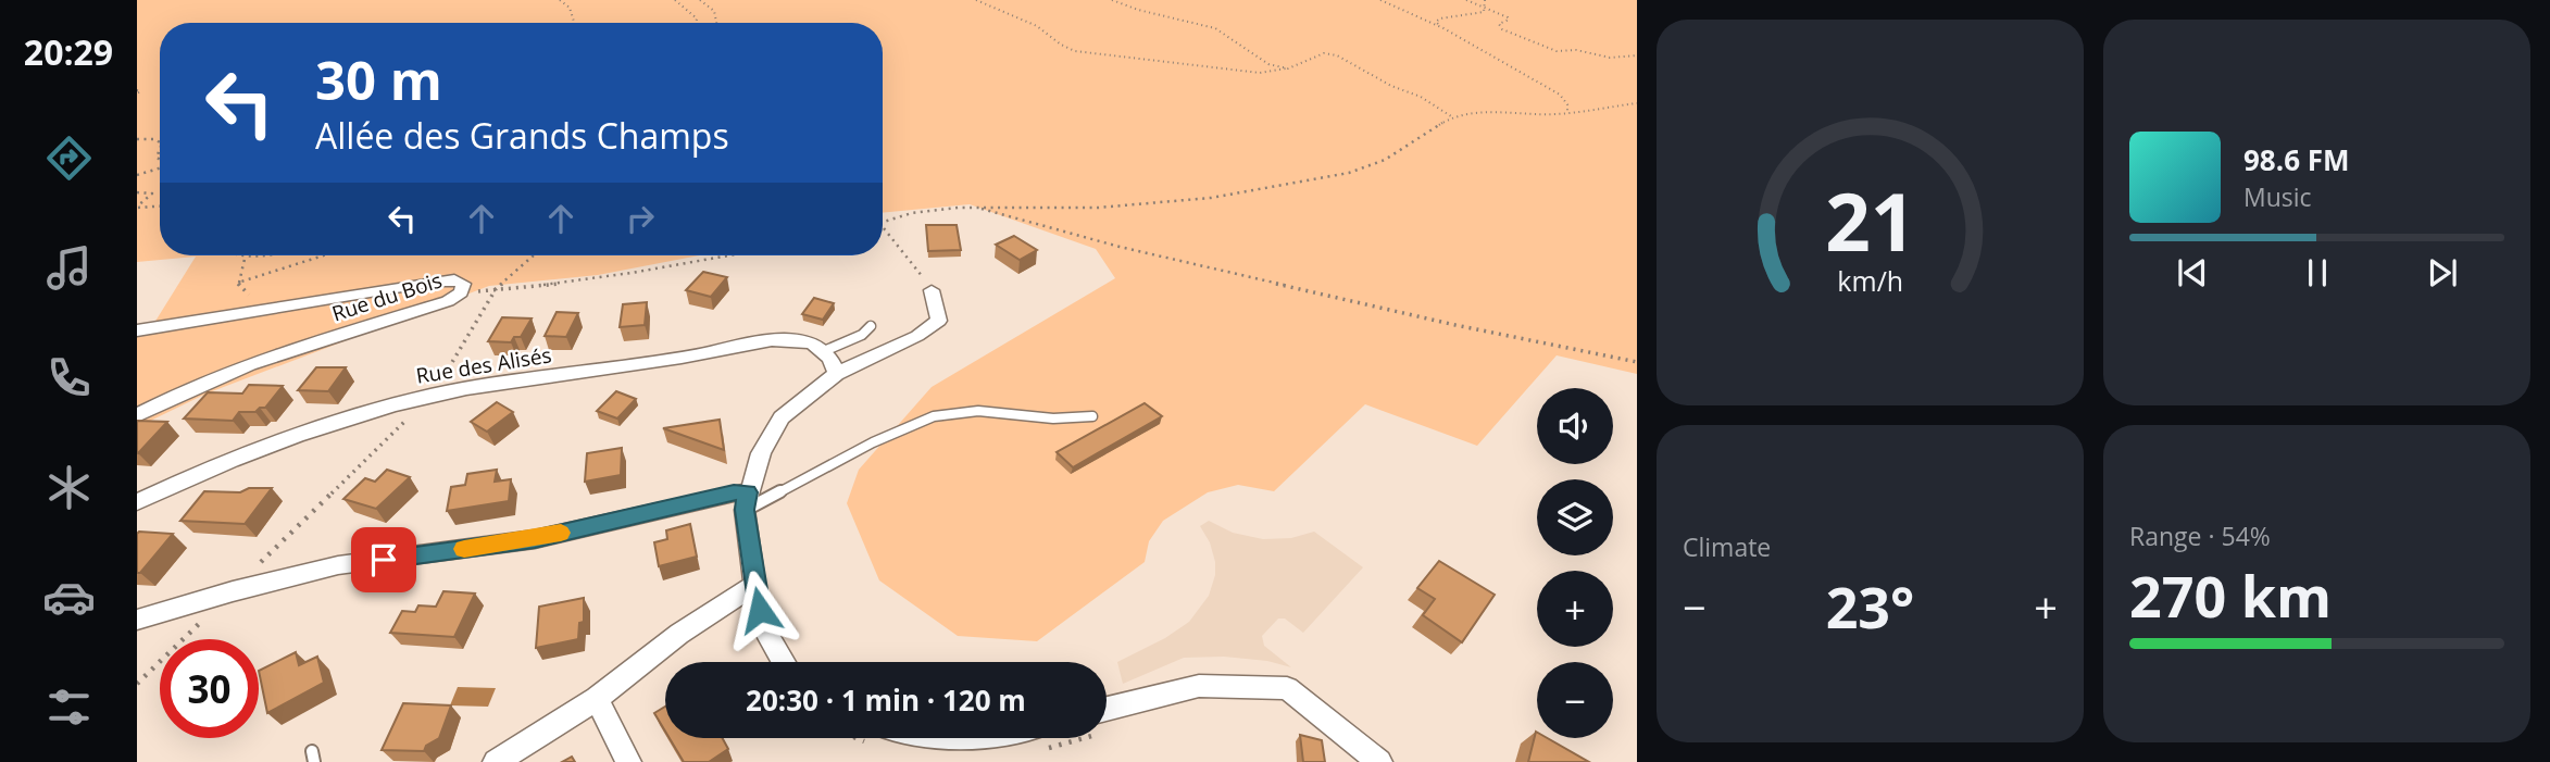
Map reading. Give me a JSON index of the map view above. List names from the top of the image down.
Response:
{
  "streets": {
    "street": ["Rue du Bois", "Rue des Alisés"]
  },
  "page": {
    "tabs": "20:29",
    "turn": ["30 m", "Allée des Grands Champs"],
    "song": ["98.6 FM", "Music"],
    "map_buttons": ["+", "−"],
    "tile": [
      "Climate",
      ["Range · 54%", "270 km"]
    ],
    "heat": ["−", "23°", "+"],
    "limit": "30",
    "trip": "20:30 · 1 min · 120 m",
    "gauge": ["21", "km/h"]
  }
}
